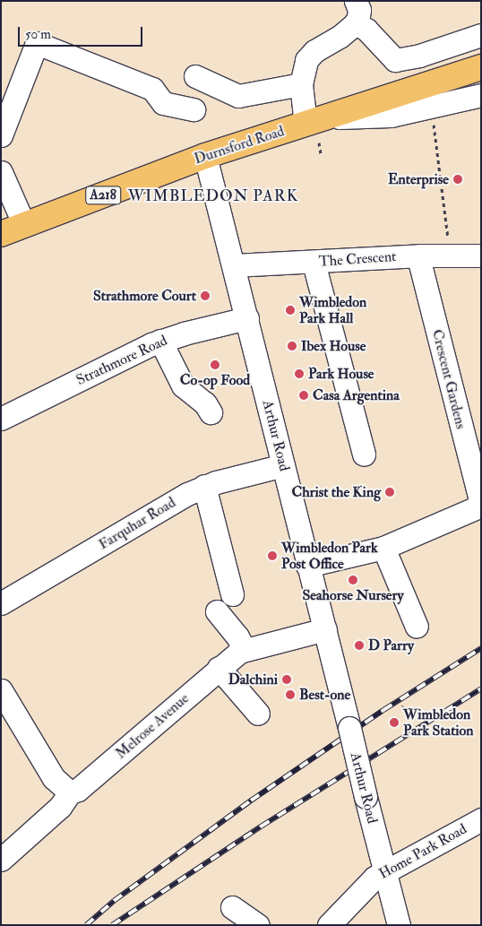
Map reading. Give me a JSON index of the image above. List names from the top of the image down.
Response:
{
  "streets": {
    "main road": ["Durnsford Road", "A218"],
    "street": [
      "The Crescent",
      "Strathmore Road",
      "Crescent Gardens",
      "Arthur Road",
      "Farquhar Road",
      "Melrose Avenue",
      "Home Park Road"
    ]
  },
  "crossings": [
    ["Durnsford Road", "Arthur Road"],
    ["The Crescent", "Crescent Gardens"],
    ["The Crescent", "Arthur Road"],
    ["Strathmore Road", "Arthur Road"],
    ["Arthur Road", "Farquhar Road"],
    ["Arthur Road", "Melrose Avenue"],
    ["Arthur Road", "Home Park Road"]
  ],
  "districts": ["WIMBLEDON PARK"],
  "places": [
    "Enterprise",
    "Strathmore Court",
    "Wimbledon Park Hall",
    "Ibex House",
    "Co-op Food",
    "Park House",
    "Casa Argentina",
    "Christ the King",
    "Wimbledon Park Post Office",
    "Seahorse Nursery",
    "D Parry",
    "Dalchini",
    "Best-one",
    "Wimbledon Park Station"
  ],
  "scale_bar": "50 m"
}
